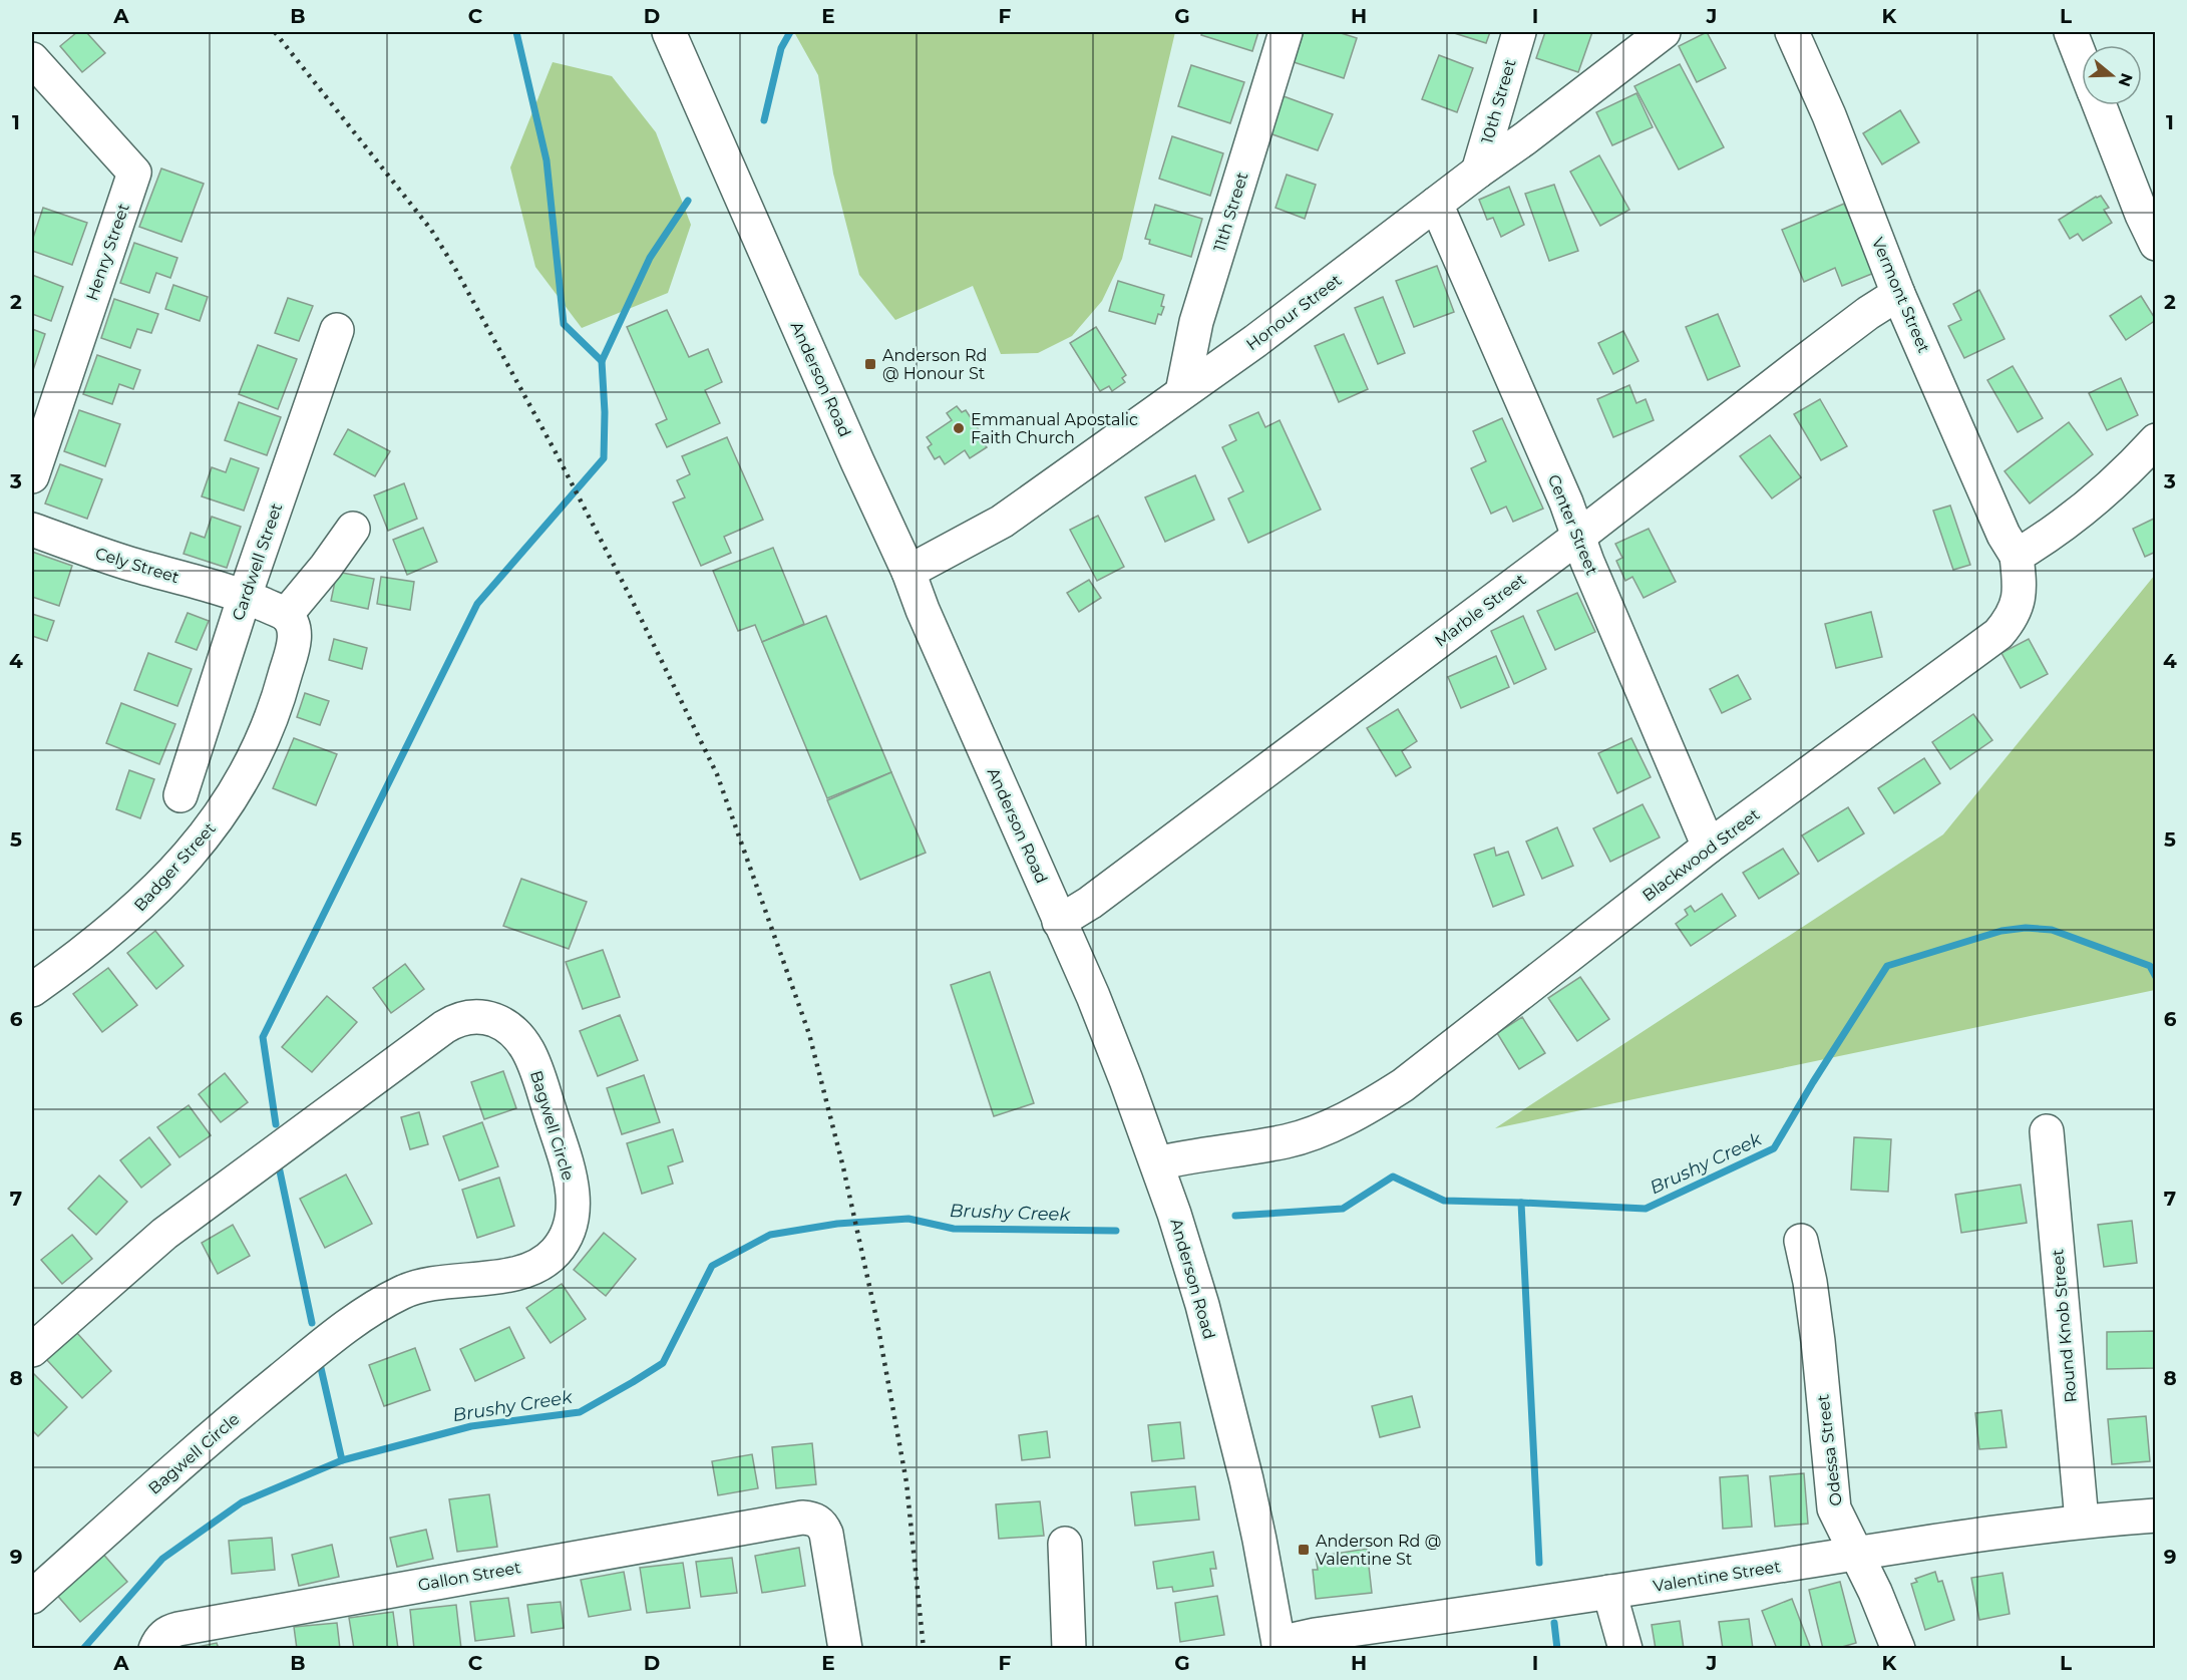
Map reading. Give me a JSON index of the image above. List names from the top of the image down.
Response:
{
  "streets": {
    "street": [
      "10th Street",
      "11th Street",
      "Henry Street",
      "Vermont Street",
      "Honour Street",
      "Anderson Road",
      "Center Street",
      "Cardwell Street",
      "Cely Street",
      "Marble Street",
      "Blackwood Street",
      "Badger Street",
      "Bagwell Circle",
      "Round Knob Street",
      "Odessa Street",
      "Gallon Street",
      "Valentine Street"
    ]
  },
  "crossings": [
    ["10th Street", "Honour Street"],
    ["11th Street", "Honour Street"],
    ["Vermont Street", "Marble Street"],
    ["Vermont Street", "Blackwood Street"],
    ["Honour Street", "Anderson Road"],
    ["Honour Street", "Center Street"],
    ["Anderson Road", "Marble Street"],
    ["Anderson Road", "Blackwood Street"],
    ["Anderson Road", "Valentine Street"],
    ["Center Street", "Marble Street"],
    ["Center Street", "Blackwood Street"],
    ["Cardwell Street", "Cely Street"],
    ["Round Knob Street", "Valentine Street"],
    ["Odessa Street", "Valentine Street"]
  ],
  "water": ["Brushy Creek"],
  "places": {
    "transit": ["Anderson Rd @ Honour St", "Anderson Rd @ Valentine St"],
    "other": ["Emmanual Apostalic Faith Church"]
  },
  "north": "right",
  "grid": {
    "columns": [
      "A",
      "B",
      "C",
      "D",
      "E",
      "F",
      "G",
      "H",
      "I",
      "J",
      "K",
      "L"
    ],
    "rows": [
      "1",
      "2",
      "3",
      "4",
      "5",
      "6",
      "7",
      "8",
      "9"
    ]
  }
}
